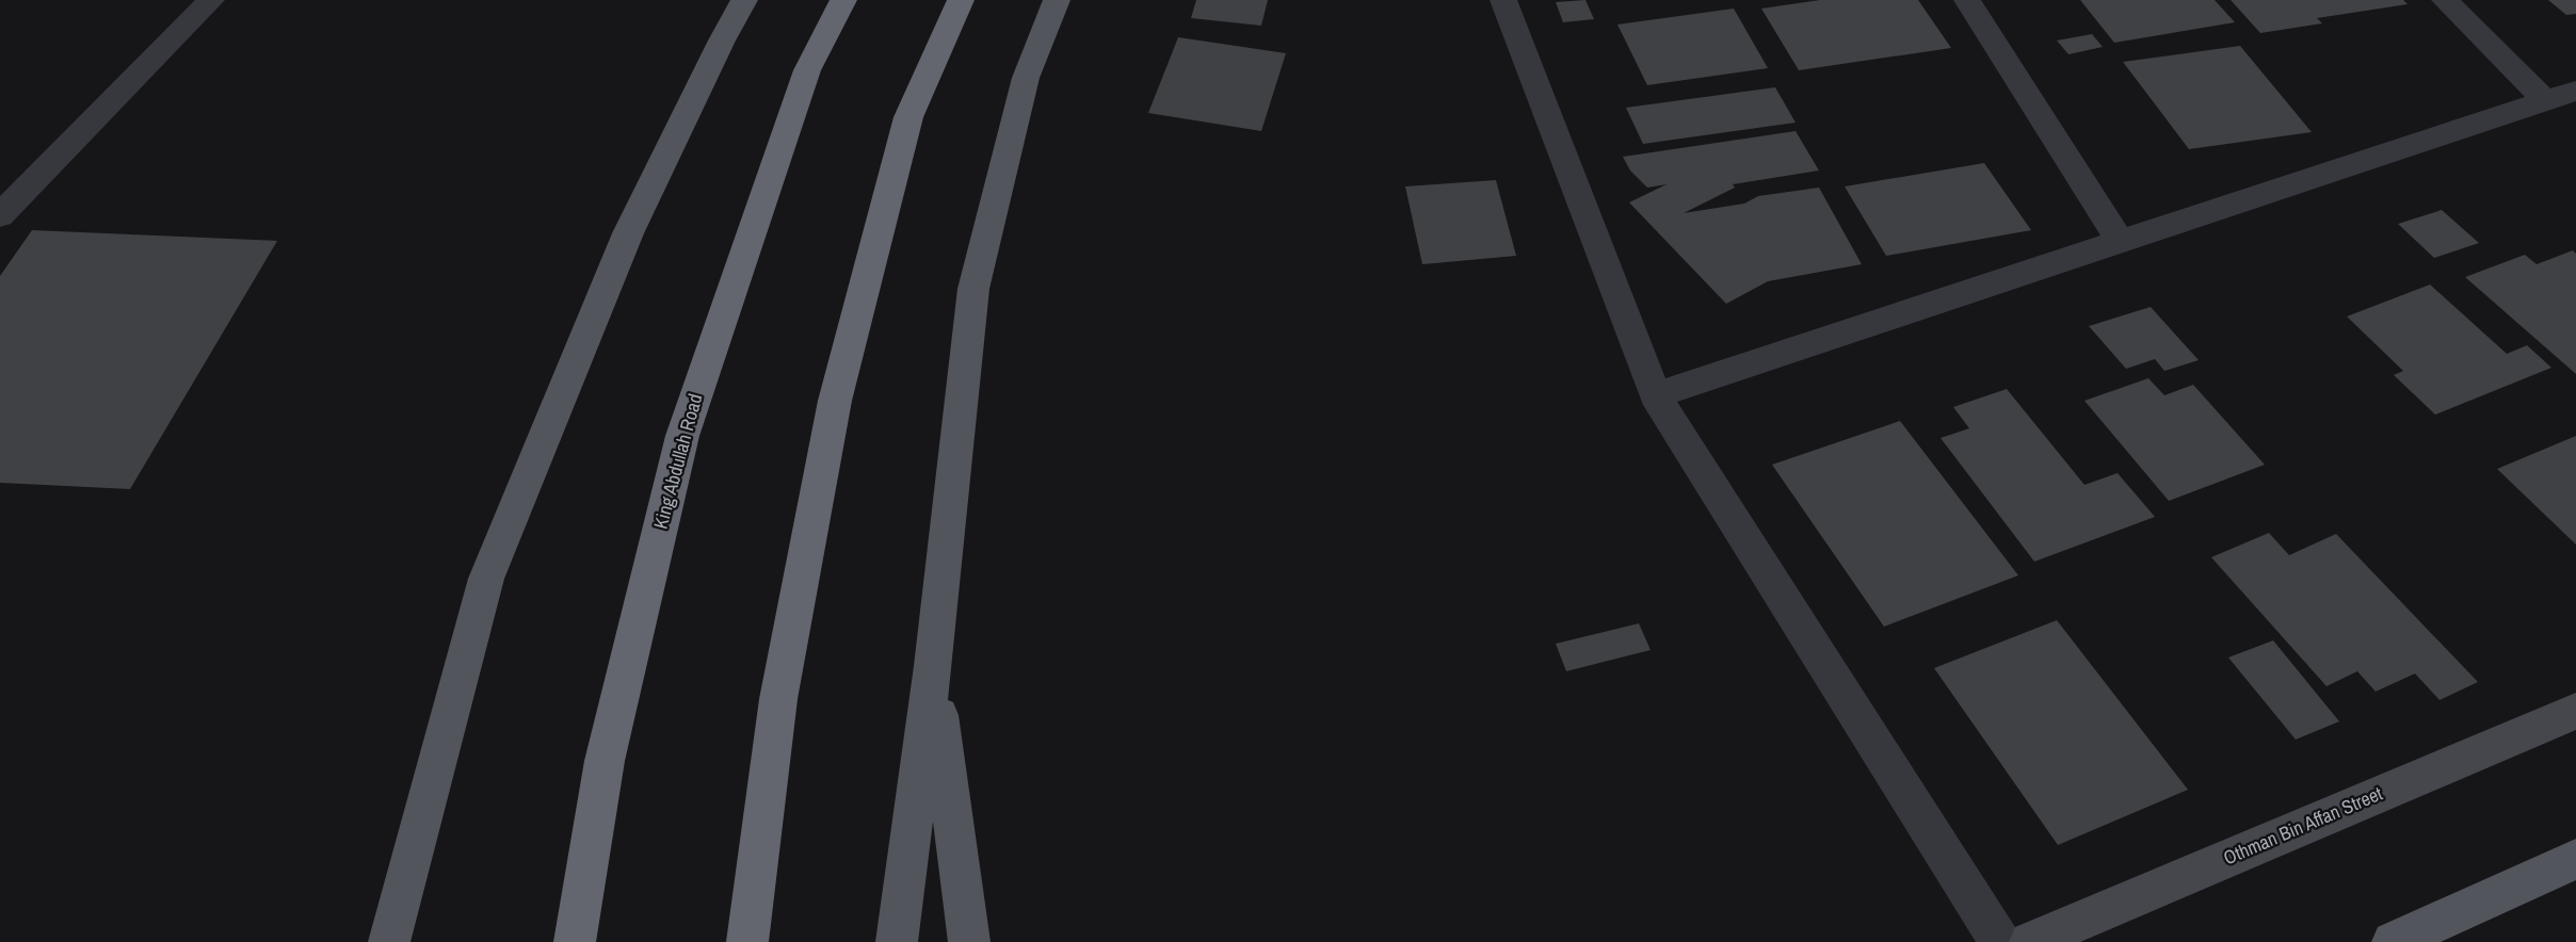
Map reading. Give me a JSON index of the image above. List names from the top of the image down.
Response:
{
  "streets": {
    "highway": ["King Abdullah Road"],
    "main road": ["Othman Bin Affan Street"]
  }
}
